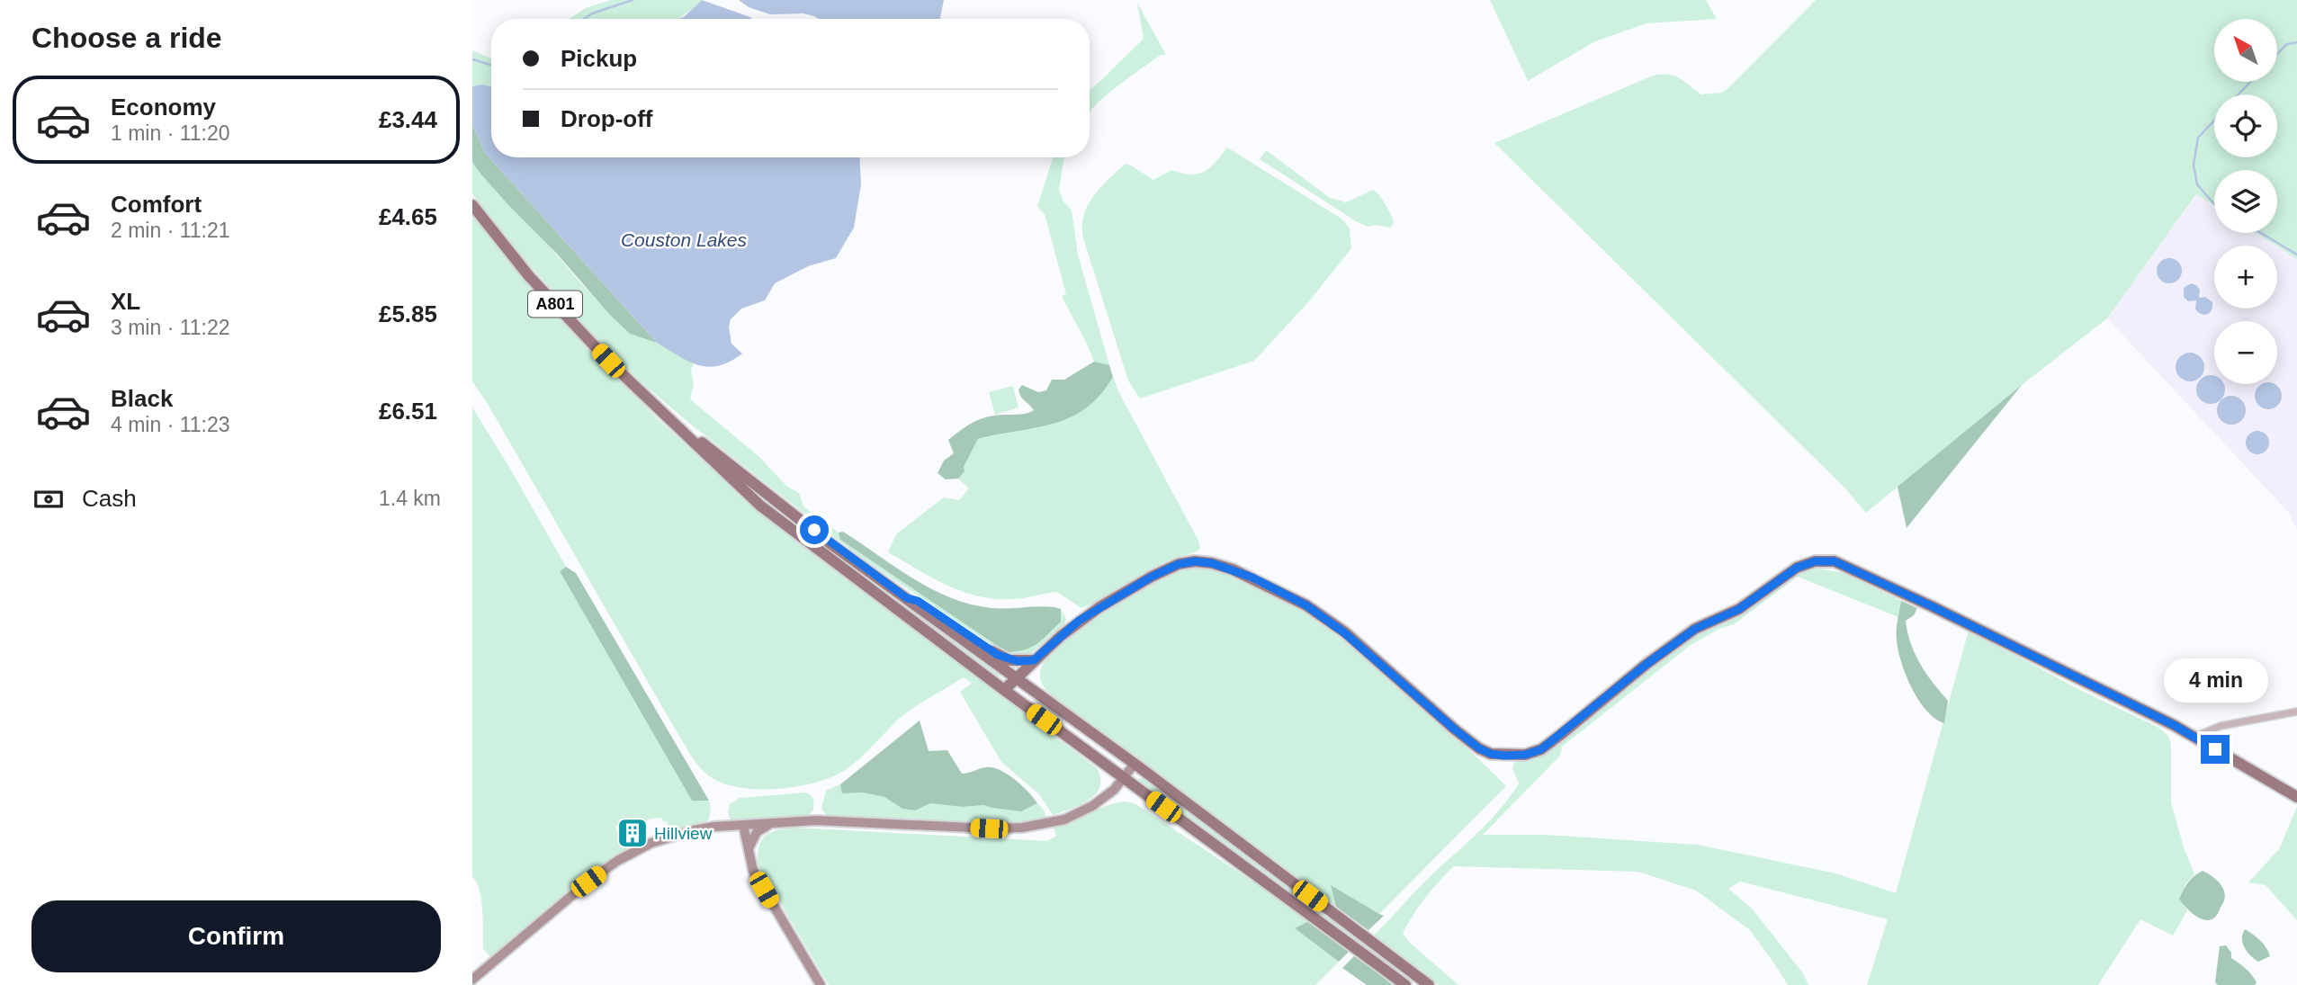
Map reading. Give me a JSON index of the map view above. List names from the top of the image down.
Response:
{
  "streets": {
    "main road": ["A801"]
  },
  "water": ["Couston Lakes"],
  "places": {
    "building": ["Hillview"]
  },
  "north": "top left",
  "page": {
    "heading": "Choose a ride",
    "map_buttons": ["+", "−"],
    "banner": ["Pickup", "Drop-off"],
    "list": [
      {
        "name": "Economy",
        "note": "1 min · 11:20",
        "value": "£3.44"
      },
      {
        "name": "Comfort",
        "note": "2 min · 11:21",
        "value": "£4.65"
      },
      {
        "name": "XL",
        "note": "3 min · 11:22",
        "value": "£5.85"
      },
      {
        "name": "Black",
        "note": "4 min · 11:23",
        "value": "£6.51"
      }
    ],
    "pay": ["Cash", "1.4 km"],
    "bubble": "4 min",
    "buttons": "Confirm"
  }
}
